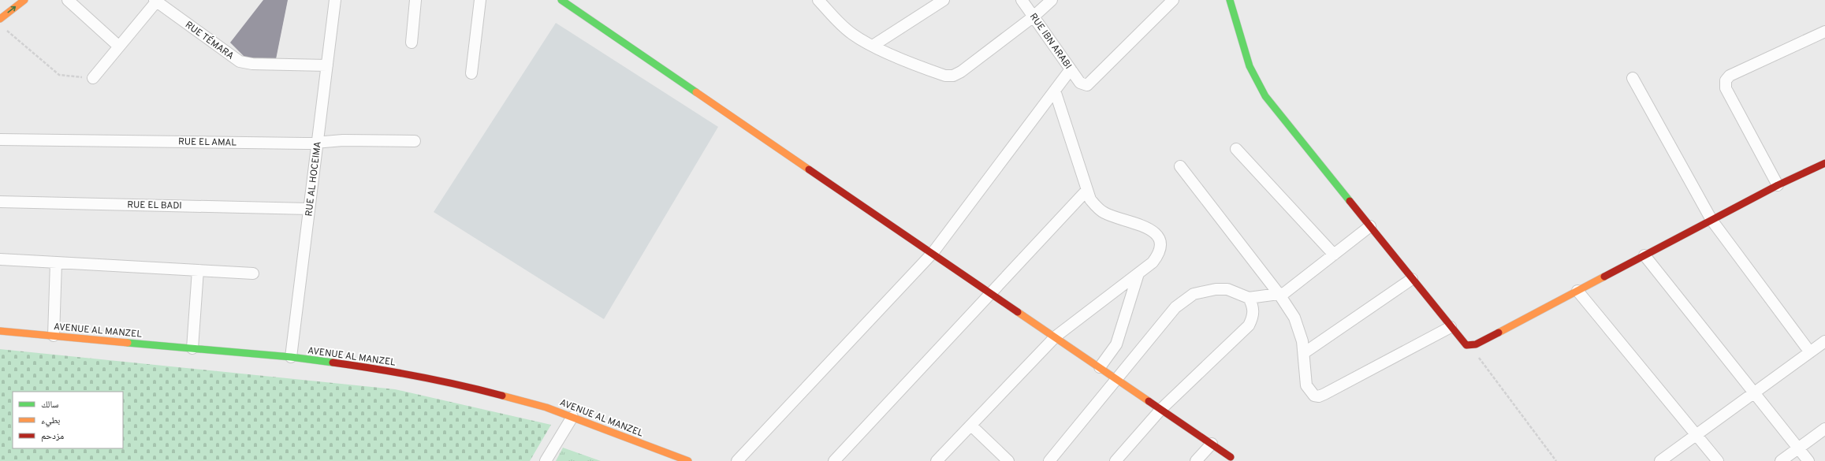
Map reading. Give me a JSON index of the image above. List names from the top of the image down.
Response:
{
  "streets": {
    "street": [
      "RUE TÉMARA",
      "RUE IBN ARABI",
      "RUE EL AMAL",
      "RUE AL HOCEIMA",
      "RUE EL BADI",
      "AVENUE AL MANZEL"
    ]
  },
  "crossings": [
    ["RUE TÉMARA", "RUE AL HOCEIMA"],
    ["RUE EL AMAL", "RUE AL HOCEIMA"],
    ["RUE AL HOCEIMA", "RUE EL BADI"],
    ["RUE AL HOCEIMA", "AVENUE AL MANZEL"]
  ],
  "legend": ["سالك", "بطيء", "مزدحم"]
}
